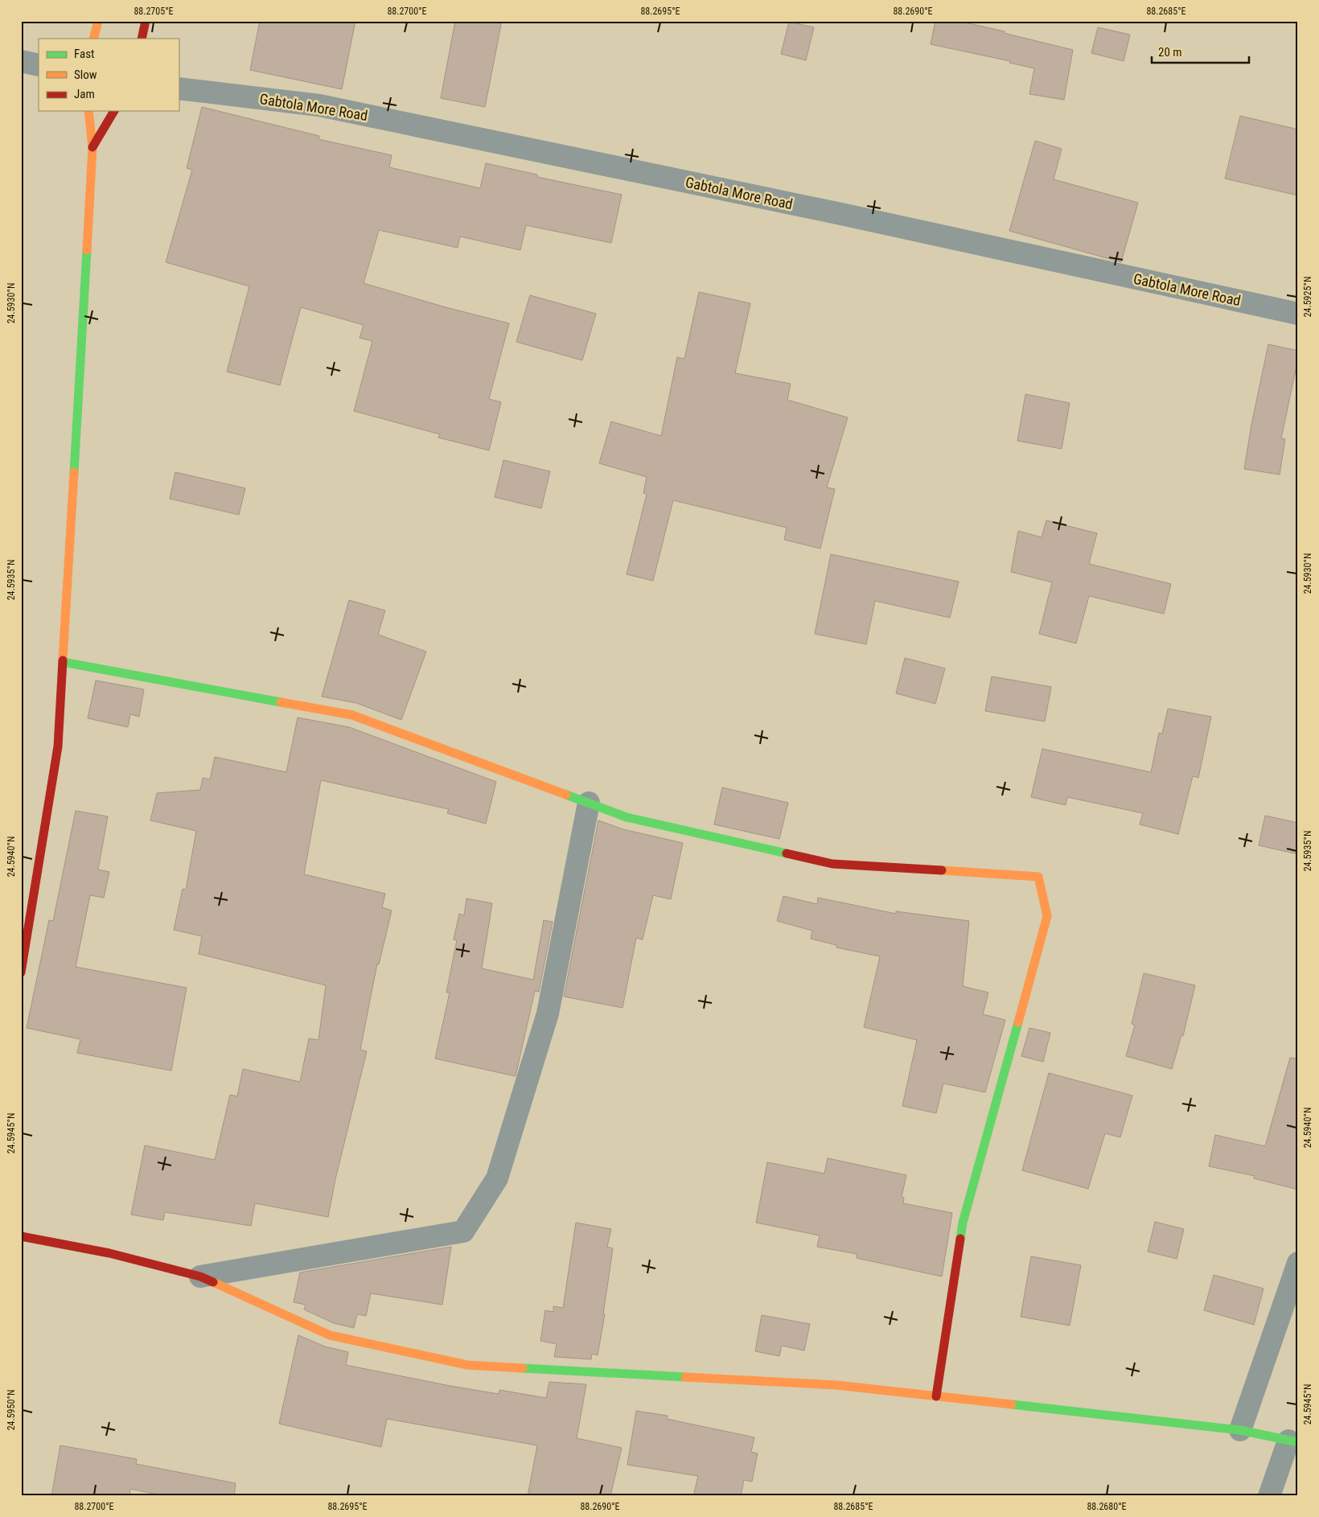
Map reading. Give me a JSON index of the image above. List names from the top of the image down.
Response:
{
  "streets": {
    "street": ["Gabtola More Road"]
  },
  "legend": ["Fast", "Slow", "Jam"],
  "scale_bar": "20 m",
  "coordinates": [
    "88.2705°E",
    "88.2700°E",
    "88.2695°E",
    "88.2690°E",
    "88.2685°E",
    "24.5925°N",
    "24.5930°N",
    "24.5935°N",
    "24.5940°N",
    "24.5945°N",
    "24.5950°N",
    "88.2680°E"
  ]
}
